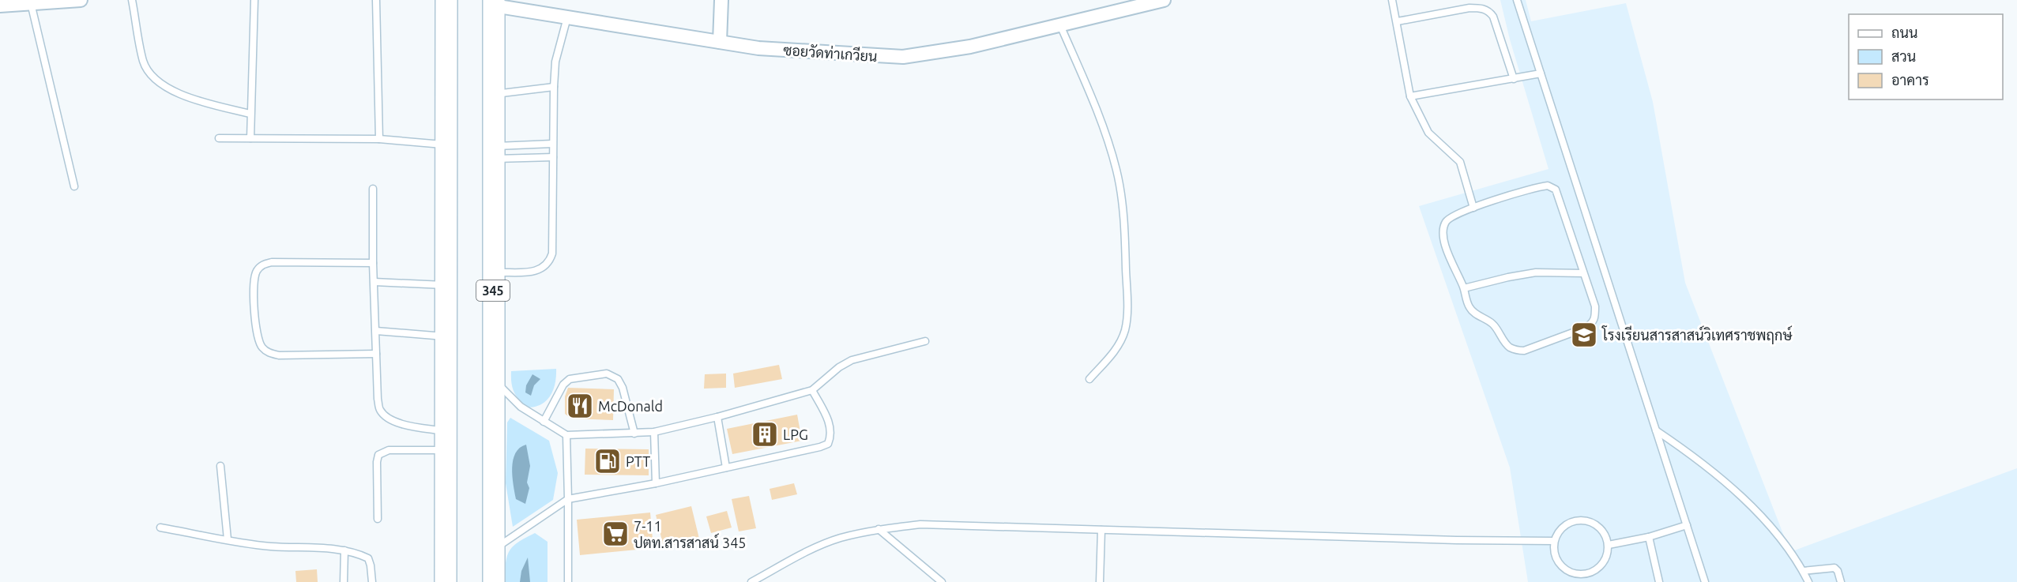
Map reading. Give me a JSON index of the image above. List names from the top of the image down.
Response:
{
  "streets": {
    "main road": ["345"],
    "street": ["ซอยวัดท่าเกวียน"]
  },
  "crossings": [
    ["ซอยวัดท่าเกวียน", "345"]
  ],
  "places": {
    "school or university": ["โรงเรียนสารสาสน์วิเทศราชพฤกษ์"],
    "restaurant": ["McDonald"],
    "building": ["LPG"],
    "fuel station": ["PTT"],
    "supermarket": ["7-11 ปตท.สารสาสน์ 345"]
  },
  "legend": ["ถนน", "สวน", "อาคาร"]
}
